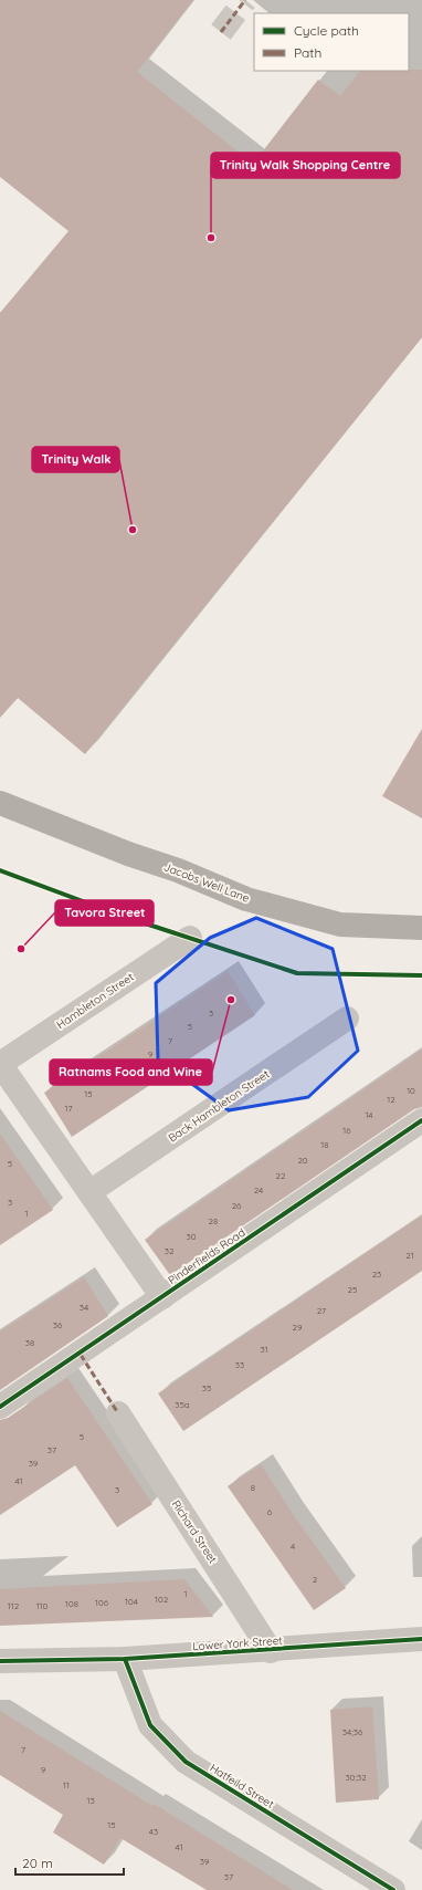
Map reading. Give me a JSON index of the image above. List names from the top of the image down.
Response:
{
  "streets": {
    "highway": ["Jacobs Well Lane"],
    "street": [
      "Hambleton Street",
      "Back Hambleton Street",
      "Pinderfields Road",
      "Richard Street",
      "Lower York Street",
      "Hatfeild Street"
    ]
  },
  "crossings": [
    ["Richard Street", "Lower York Street"],
    ["Lower York Street", "Hatfeild Street"]
  ],
  "places": [
    "Trinity Walk Shopping Centre",
    "Trinity Walk",
    "Tavora Street",
    "Ratnams Food and Wine"
  ],
  "house_numbers": [
    "3",
    "5",
    "7",
    "9",
    "10",
    "15",
    "12",
    "17",
    "14",
    "16",
    "18",
    "20",
    "5",
    "22",
    "24",
    "3",
    "26",
    "1",
    "28",
    "30",
    "32",
    "21",
    "23",
    "25",
    "34",
    "27",
    "36",
    "29",
    "38",
    "31",
    "33",
    "35",
    "35a",
    "5",
    "37",
    "39",
    "41",
    "8",
    "3",
    "6",
    "4",
    "2",
    "1",
    "102",
    "104",
    "106",
    "108",
    "112",
    "110",
    "34;36",
    "7",
    "9",
    "30;32",
    "11",
    "13",
    "15",
    "43",
    "41",
    "39",
    "37"
  ],
  "legend": ["Cycle path", "Path"],
  "scale_bar": "20 m"
}
